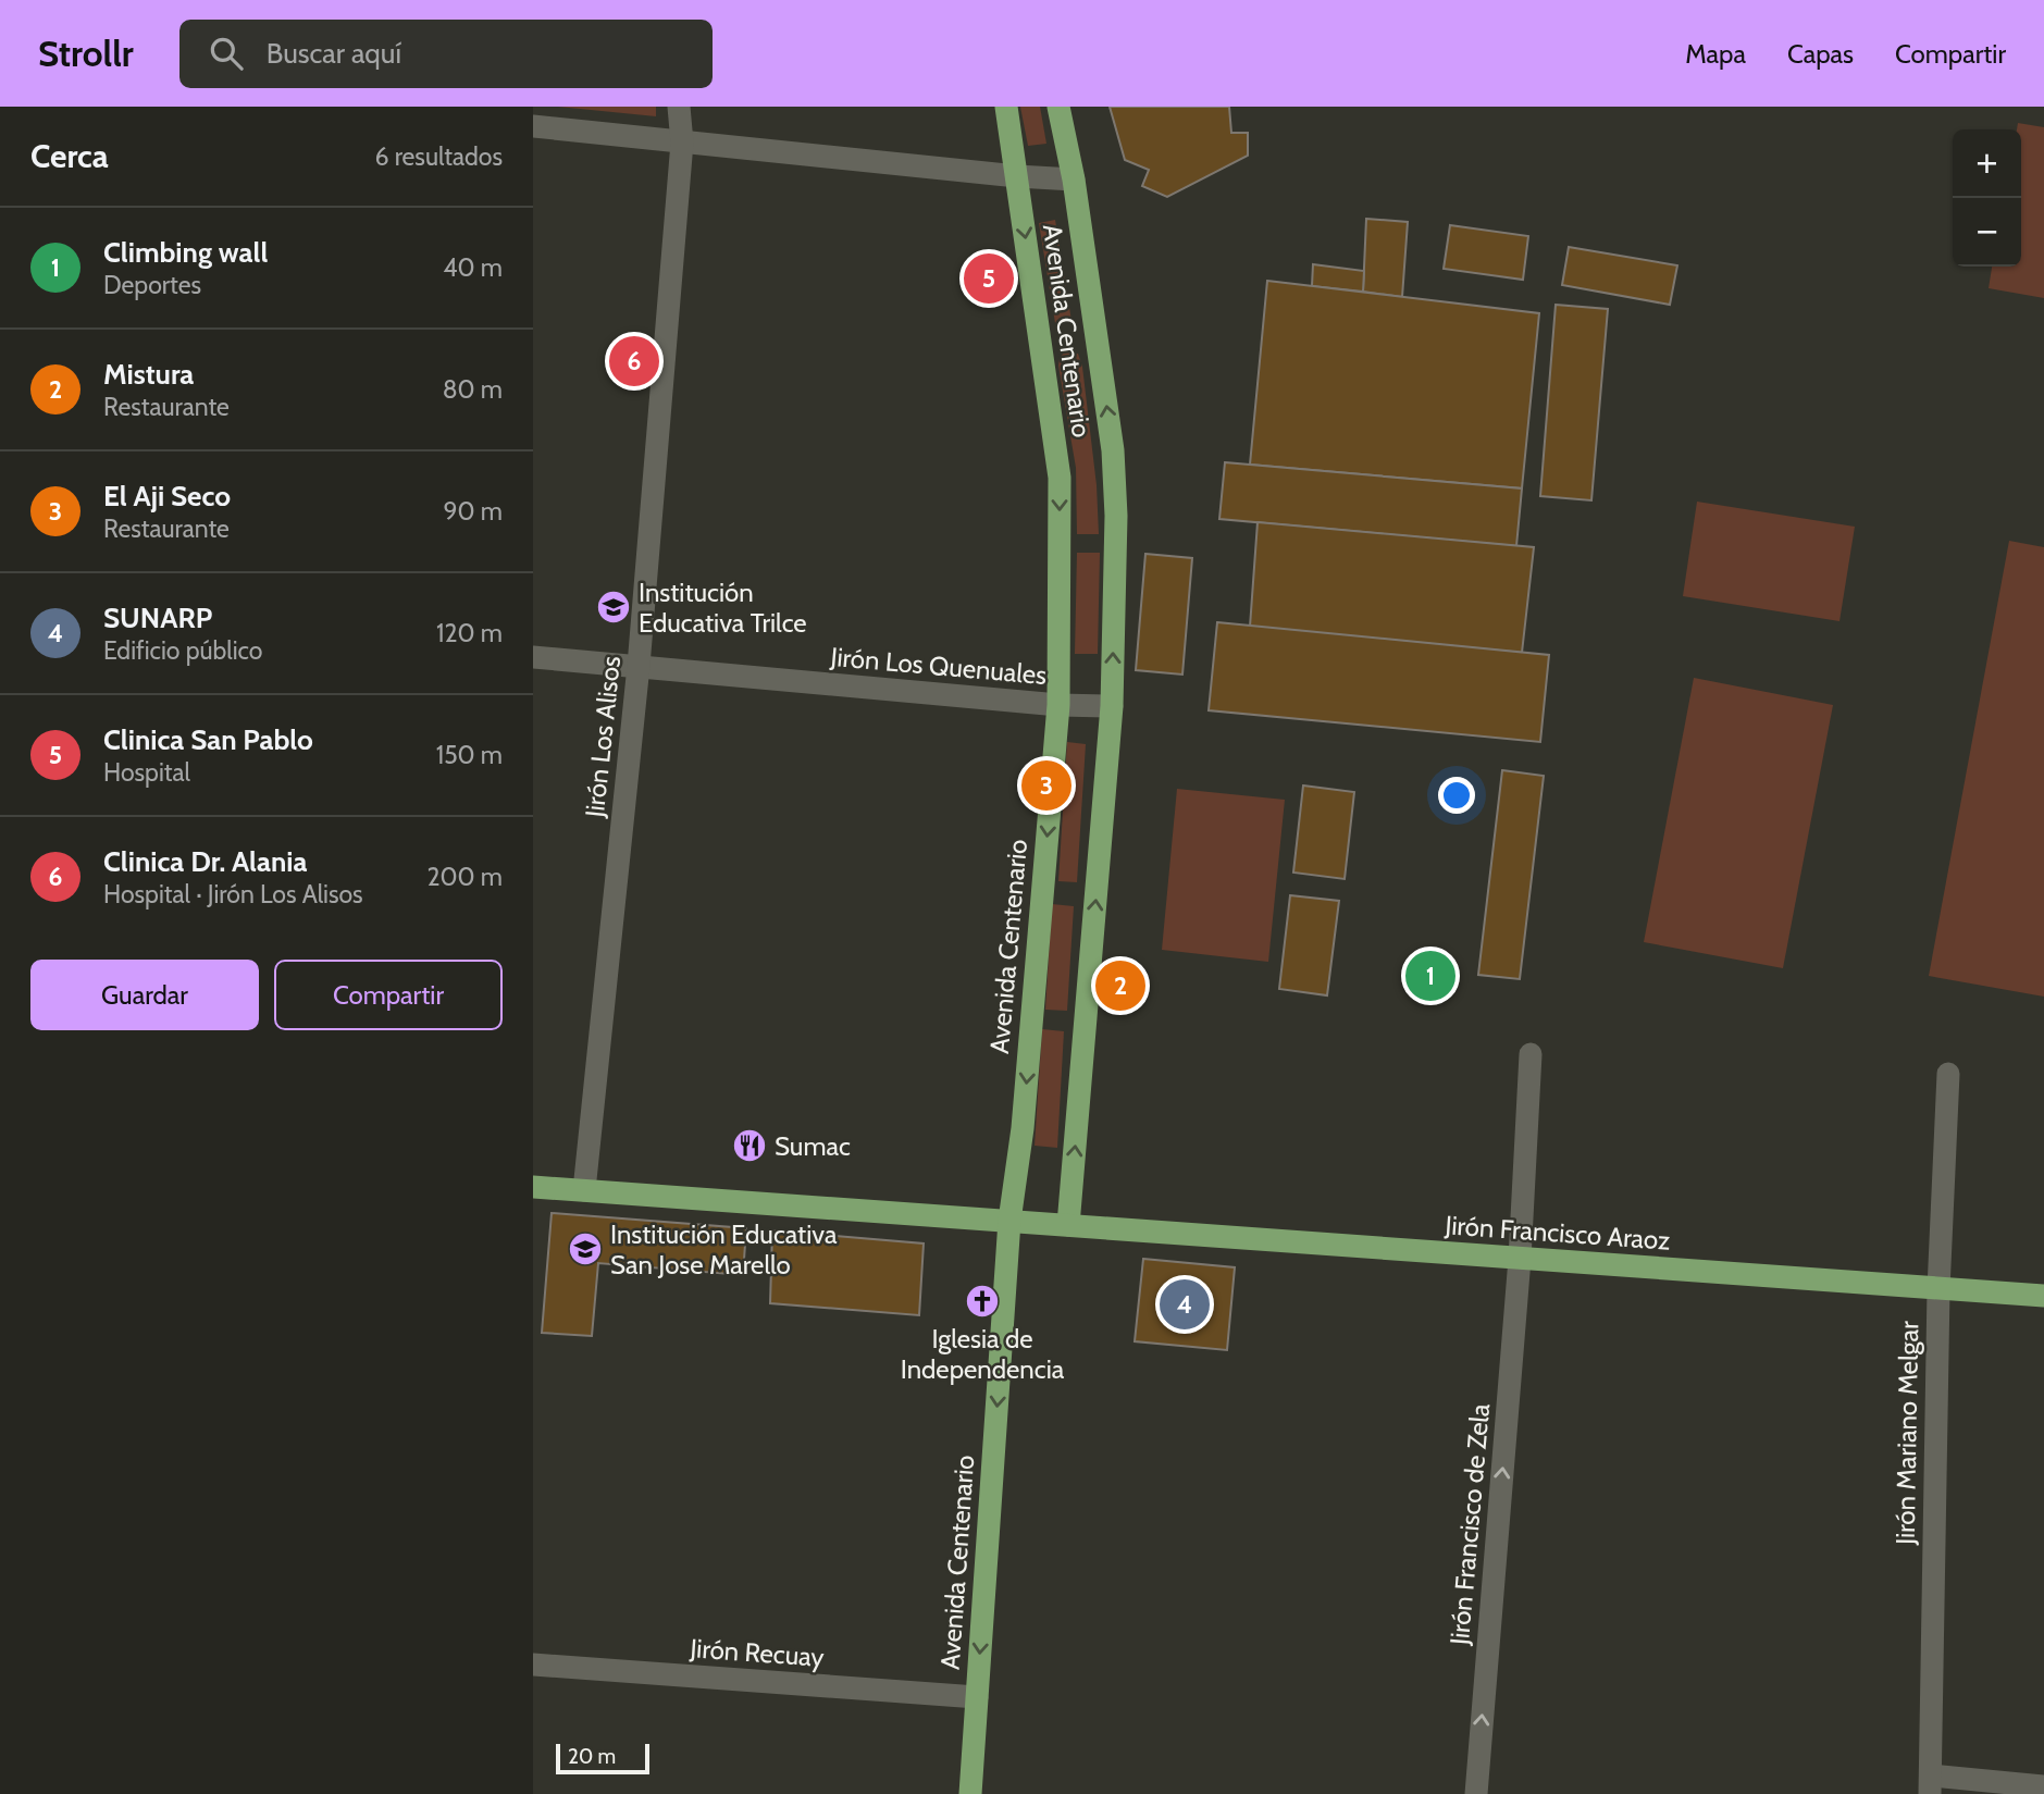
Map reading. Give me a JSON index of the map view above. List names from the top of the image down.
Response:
{
  "streets": {
    "main road": ["Avenida Centenario", "Jirón Francisco Araoz"],
    "street": [
      "Jirón Los Quenuales",
      "Jirón Los Alisos",
      "Jirón Mariano Melgar",
      "Jirón Francisco de Zela",
      "Jirón Recuay"
    ]
  },
  "crossings": [
    ["Avenida Centenario", "Jirón Los Quenuales"],
    ["Avenida Centenario", "Jirón Francisco Araoz"],
    ["Avenida Centenario", "Jirón Recuay"],
    ["Jirón Los Quenuales", "Jirón Los Alisos"],
    ["Jirón Los Alisos", "Jirón Francisco Araoz"],
    ["Jirón Francisco Araoz", "Jirón Mariano Melgar"],
    ["Jirón Francisco Araoz", "Jirón Francisco de Zela"]
  ],
  "one_way": ["Jirón Francisco de Zela"],
  "places": {
    "school or university": ["Institución Educativa Trilce", "Institución Educativa San Jose Marello"],
    "restaurant": ["Sumac"],
    "church": ["Iglesia de Independencia"]
  },
  "scale_bar": "20 m",
  "page": {
    "header": "Strollr",
    "search": "Buscar aquí",
    "nav": ["Mapa", "Capas", "Compartir"],
    "heading": ["Cerca", "6 resultados"],
    "map_buttons": ["+", "−"],
    "list": [
      {
        "mark": "1",
        "name": "Climbing wall",
        "note": "Deportes",
        "value": "40 m"
      },
      {
        "mark": "2",
        "name": "Mistura",
        "note": "Restaurante",
        "value": "80 m"
      },
      {
        "mark": "3",
        "name": "El Aji Seco",
        "note": "Restaurante",
        "value": "90 m"
      },
      {
        "mark": "4",
        "name": "SUNARP",
        "note": "Edificio público",
        "value": "120 m"
      },
      {
        "mark": "5",
        "name": "Clinica San Pablo",
        "note": "Hospital",
        "value": "150 m"
      },
      {
        "mark": "6",
        "name": "Clinica Dr. Alania",
        "note": "Hospital · Jirón Los Alisos",
        "value": "200 m"
      }
    ],
    "pins": [
      "5",
      "6",
      "3",
      "1",
      "2",
      "4"
    ],
    "buttons": ["Guardar", "Compartir"],
    "scale": "20 m"
  }
}
